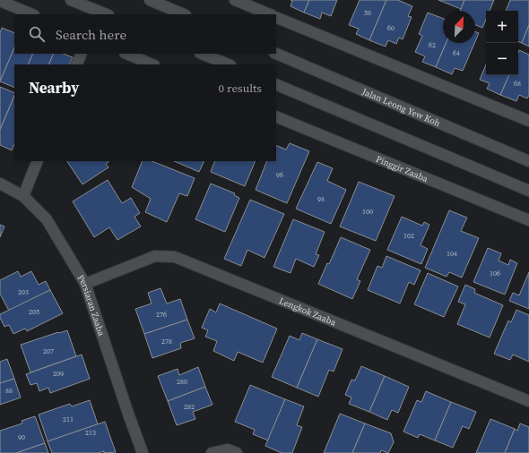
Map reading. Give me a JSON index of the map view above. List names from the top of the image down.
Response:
{
  "streets": {
    "street": [
      "Jalan Leong Yew Koh",
      "Pinggir Zaaba",
      "Persiaran Zaaba",
      "Lengkok Zaaba"
    ]
  },
  "crossings": [
    ["Persiaran Zaaba", "Lengkok Zaaba"]
  ],
  "house_numbers": [
    "58",
    "60",
    "62",
    "64",
    "68",
    "96",
    "98",
    "100",
    "102",
    "104",
    "106",
    "203",
    "205",
    "276",
    "278",
    "207",
    "209",
    "280",
    "88",
    "282",
    "211",
    "213",
    "90"
  ],
  "north": "top right",
  "page": {
    "map_buttons": ["+", "−"],
    "search": "Search here",
    "heading": ["Nearby", "0 results"]
  }
}
